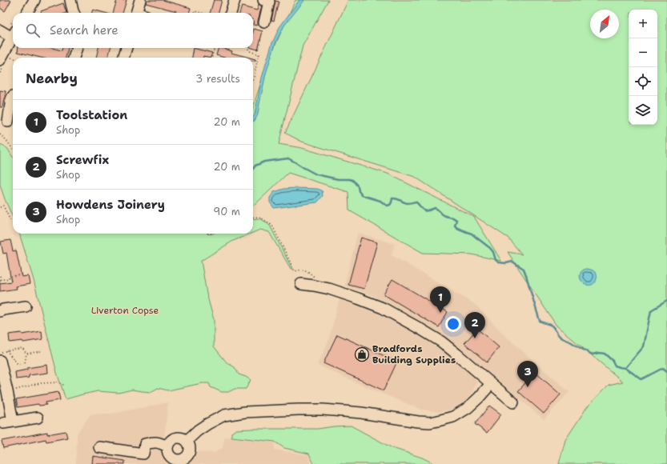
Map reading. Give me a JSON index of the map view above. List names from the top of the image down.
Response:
{
  "parks": ["Liverton Copse"],
  "places": {
    "shop": ["Bradfords Building Supplies"]
  },
  "north": "top right",
  "page": {
    "map_buttons": ["+", "−"],
    "search": "Search here",
    "heading": ["Nearby", "3 results"],
    "list": [
      {
        "mark": "1",
        "name": "Toolstation",
        "note": "Shop",
        "value": "20 m"
      },
      {
        "mark": "2",
        "name": "Screwfix",
        "note": "Shop",
        "value": "20 m"
      },
      {
        "mark": "3",
        "name": "Howdens Joinery",
        "note": "Shop",
        "value": "90 m"
      }
    ],
    "pins": ["1", "2", "3"]
  }
}
